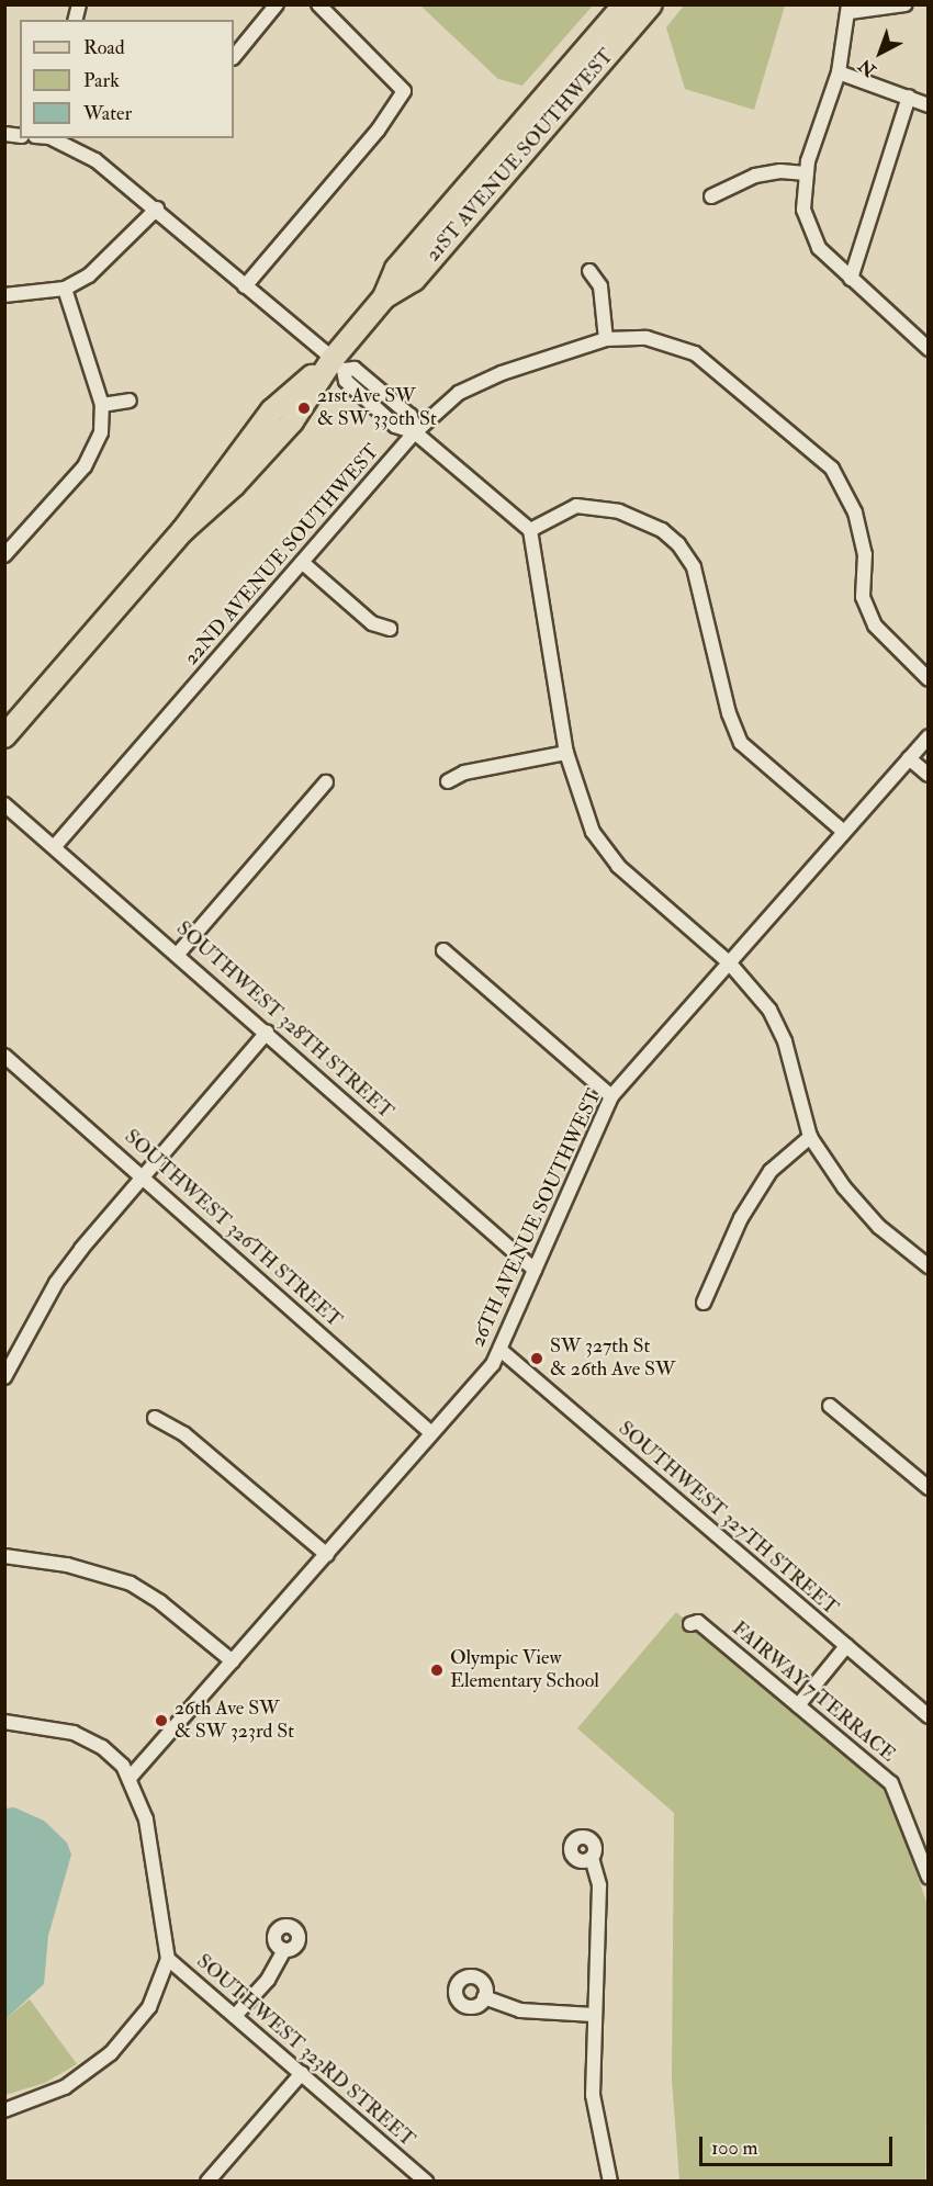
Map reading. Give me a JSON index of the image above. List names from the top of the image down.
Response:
{
  "streets": {
    "main road": ["21ST AVENUE SOUTHWEST"],
    "street": [
      "22ND AVENUE SOUTHWEST",
      "SOUTHWEST 328TH STREET",
      "26TH AVENUE SOUTHWEST",
      "SOUTHWEST 326TH STREET",
      "SOUTHWEST 327TH STREET",
      "FAIRWAY 7 TERRACE",
      "SOUTHWEST 323RD STREET"
    ]
  },
  "crossings": [
    ["22ND AVENUE SOUTHWEST", "SOUTHWEST 328TH STREET"],
    ["SOUTHWEST 328TH STREET", "26TH AVENUE SOUTHWEST"],
    ["26TH AVENUE SOUTHWEST", "SOUTHWEST 326TH STREET"],
    ["26TH AVENUE SOUTHWEST", "SOUTHWEST 327TH STREET"],
    ["26TH AVENUE SOUTHWEST", "SOUTHWEST 323RD STREET"]
  ],
  "places": [
    "21st Ave SW & SW 330th St",
    "SW 327th St & 26th Ave SW",
    "Olympic View Elementary School",
    "26th Ave SW & SW 323rd St"
  ],
  "legend": ["Road", "Park", "Water"],
  "scale_bar": "100 m",
  "north": "bottom left"
}
